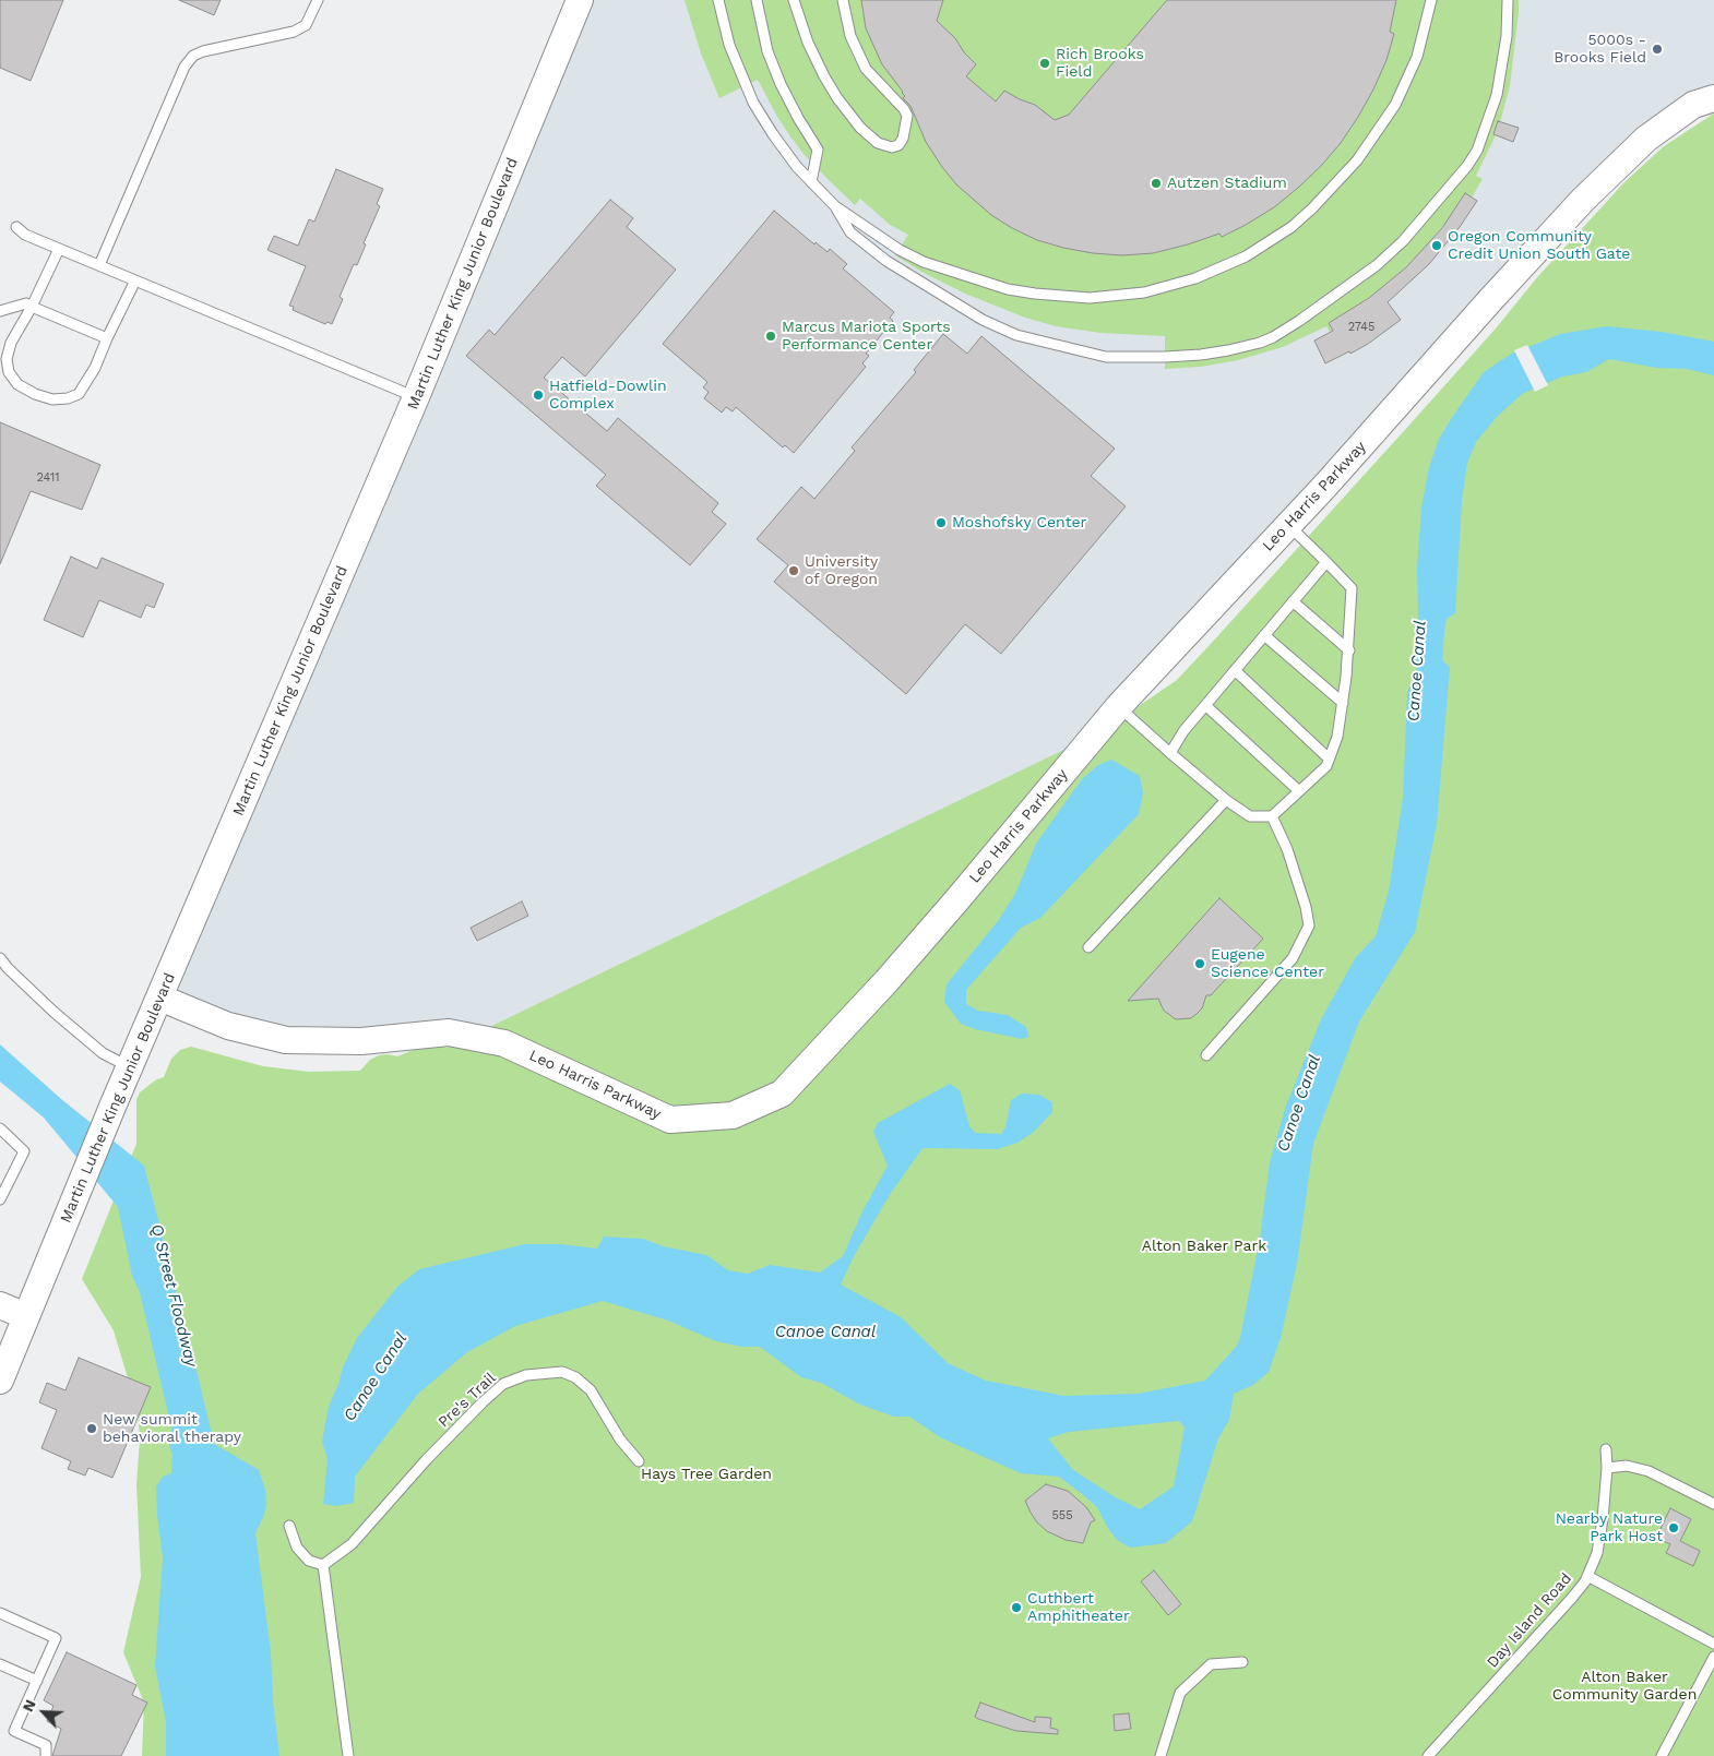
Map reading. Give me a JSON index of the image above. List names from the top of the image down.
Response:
{
  "streets": {
    "street": ["Martin Luther King Junior Boulevard", "Leo Harris Parkway"],
    "lane": ["Pre's Trail", "Day Island Road"]
  },
  "crossings": [
    ["Martin Luther King Junior Boulevard", "Leo Harris Parkway"]
  ],
  "water": ["Canoe Canal", "Q Street Floodway"],
  "parks": ["Alton Baker Park", "Hays Tree Garden", "Alton Baker Community Garden"],
  "places": [
    "5000s - Brooks Field",
    "Rich Brooks Field",
    "Autzen Stadium",
    "Oregon Community Credit Union South Gate",
    "Marcus Mariota Sports Performance Center",
    "Hatfield-Dowlin Complex",
    "Moshofsky Center",
    "University of Oregon",
    "Eugene Science Center",
    "New summit behavioral therapy",
    "Nearby Nature Park Host",
    "Cuthbert Amphitheater"
  ],
  "house_numbers": ["2745", "2411", "555"],
  "north": "top left"
}
